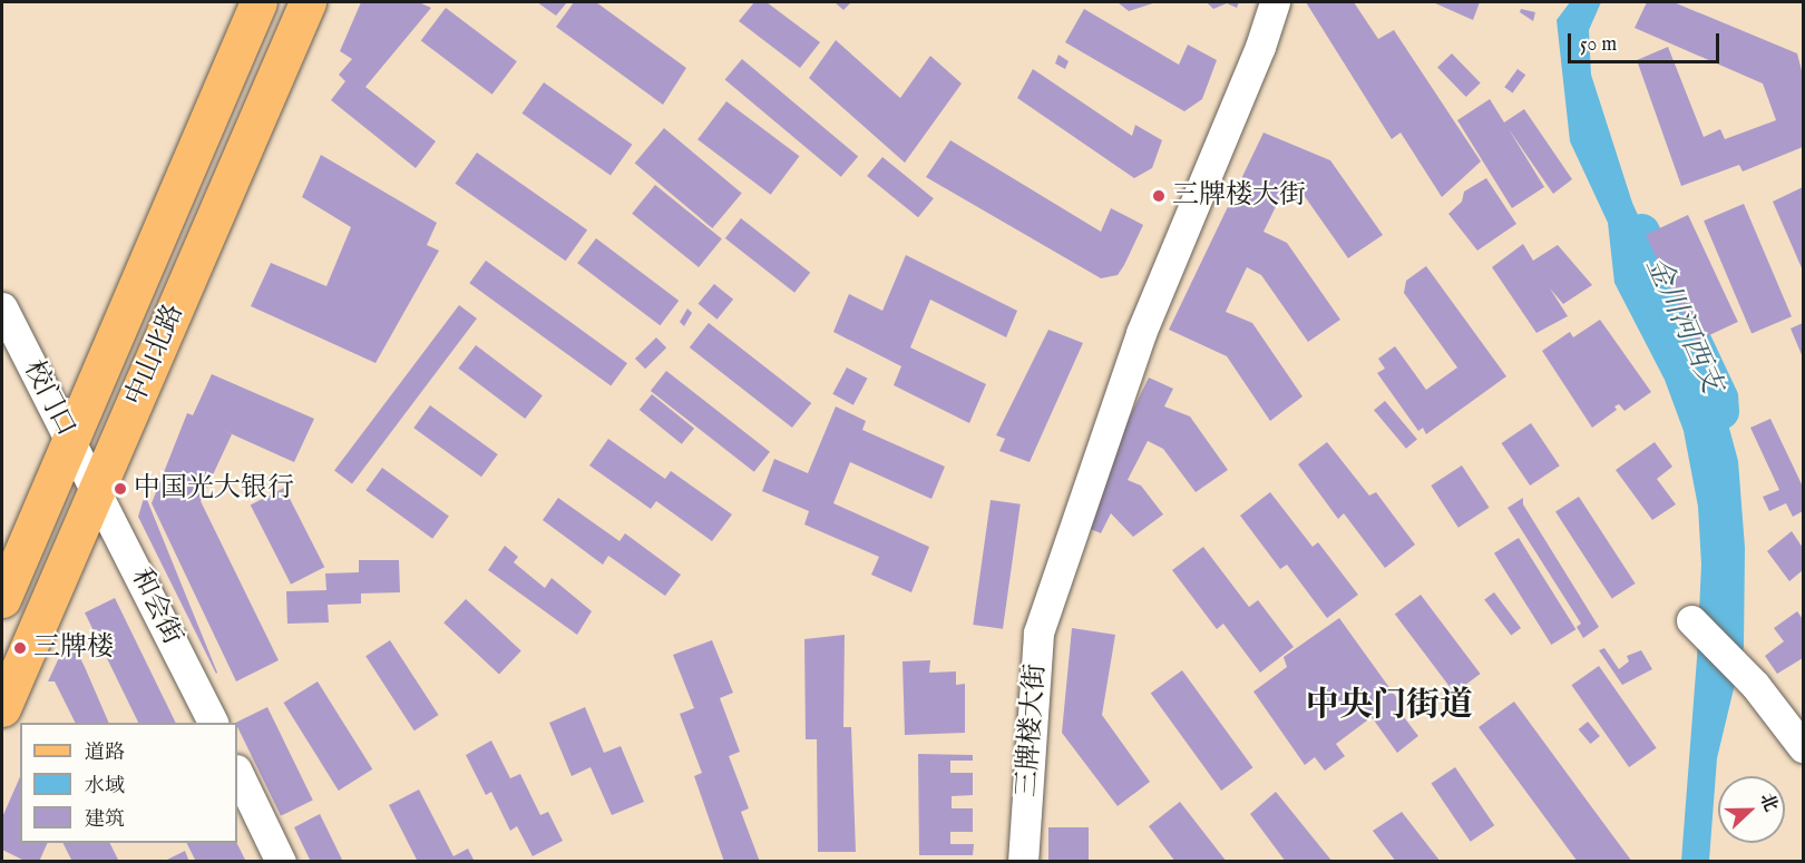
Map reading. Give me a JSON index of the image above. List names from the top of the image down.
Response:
{
  "streets": {
    "main road": ["中山北路"],
    "street": ["校门口", "和会街", "三牌楼大街"]
  },
  "crossings": [
    ["中山北路", "校门口"],
    ["中山北路", "和会街"],
    ["校门口", "和会街"]
  ],
  "districts": ["中央门街道"],
  "water": ["金川河西支"],
  "places": ["三牌楼大街", "中国光大银行", "三牌楼"],
  "legend": ["道路", "水域", "建筑"],
  "scale_bar": "50 m",
  "north": "right"
}
